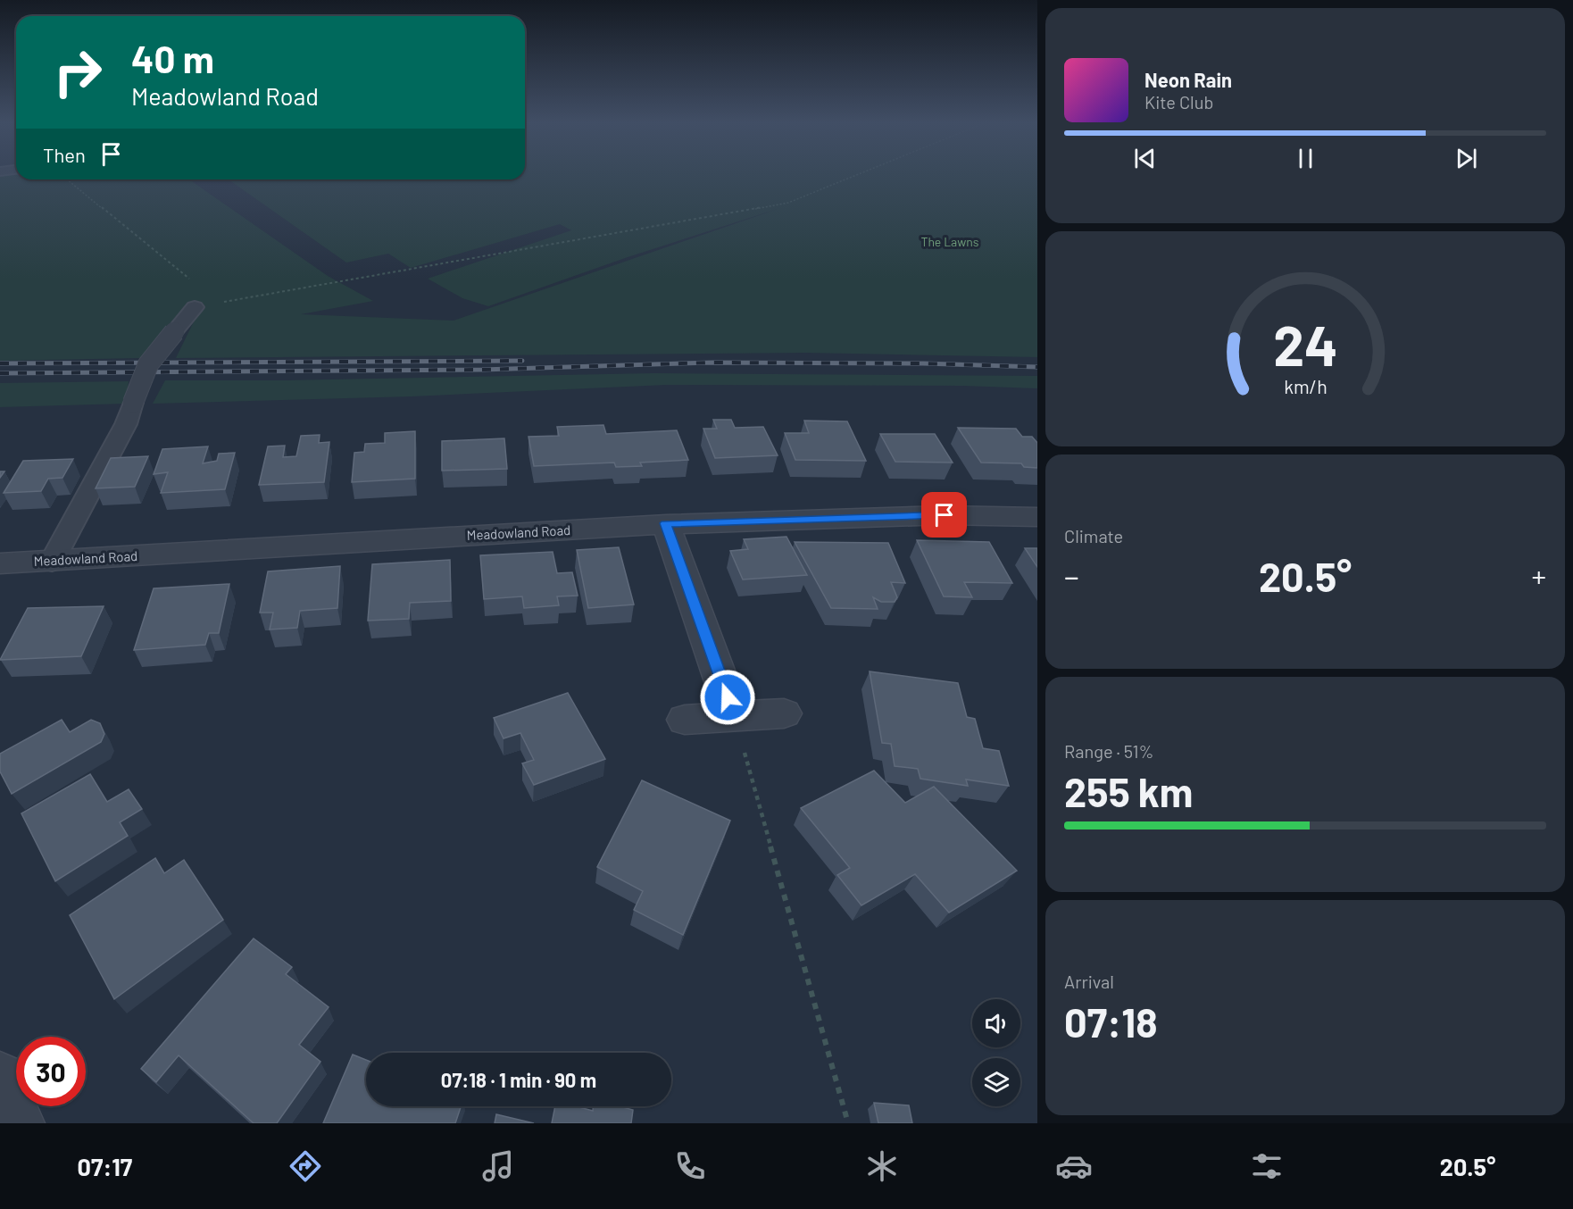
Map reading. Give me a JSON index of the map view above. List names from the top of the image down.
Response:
{
  "streets": {
    "street": ["Meadowland Road"]
  },
  "parks": ["The Lawns"],
  "page": {
    "turn": ["40 m", "Meadowland Road"],
    "song": ["Neon Rain", "Kite Club"],
    "then": "Then",
    "tile": [
      "Climate",
      ["Range · 51%", "255 km"],
      ["Arrival", "07:18"]
    ],
    "heat": ["−", "20.5°", "+"],
    "limit": "30",
    "trip": "07:18 · 1 min · 90 m",
    "tabs": ["07:17", "20.5°"],
    "gauge": ["24", "km/h"]
  }
}
